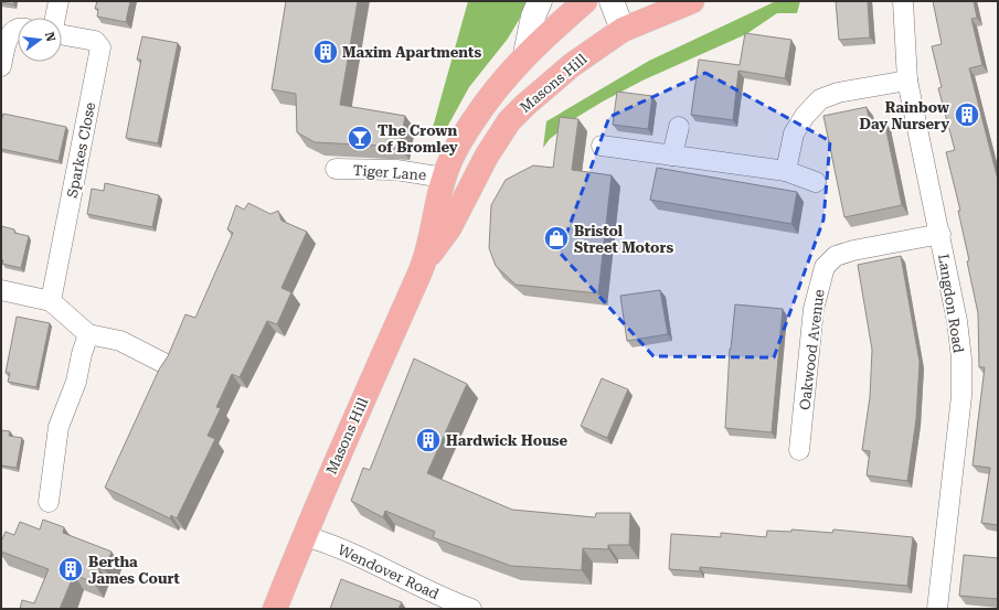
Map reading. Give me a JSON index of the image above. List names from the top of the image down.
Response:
{
  "streets": {
    "main road": ["Masons Hill"],
    "street": [
      "Sparkes Close",
      "Tiger Lane",
      "Langdon Road",
      "Oakwood Avenue",
      "Wendover Road"
    ]
  },
  "crossings": [
    ["Masons Hill", "Tiger Lane"],
    ["Masons Hill", "Wendover Road"],
    ["Langdon Road", "Oakwood Avenue"]
  ],
  "places": {
    "building": [
      "Maxim Apartments",
      "Rainbow Day Nursery",
      "Hardwick House",
      "Bertha James Court"
    ],
    "bar": ["The Crown of Bromley"],
    "shop": ["Bristol Street Motors"]
  },
  "north": "right"
}
